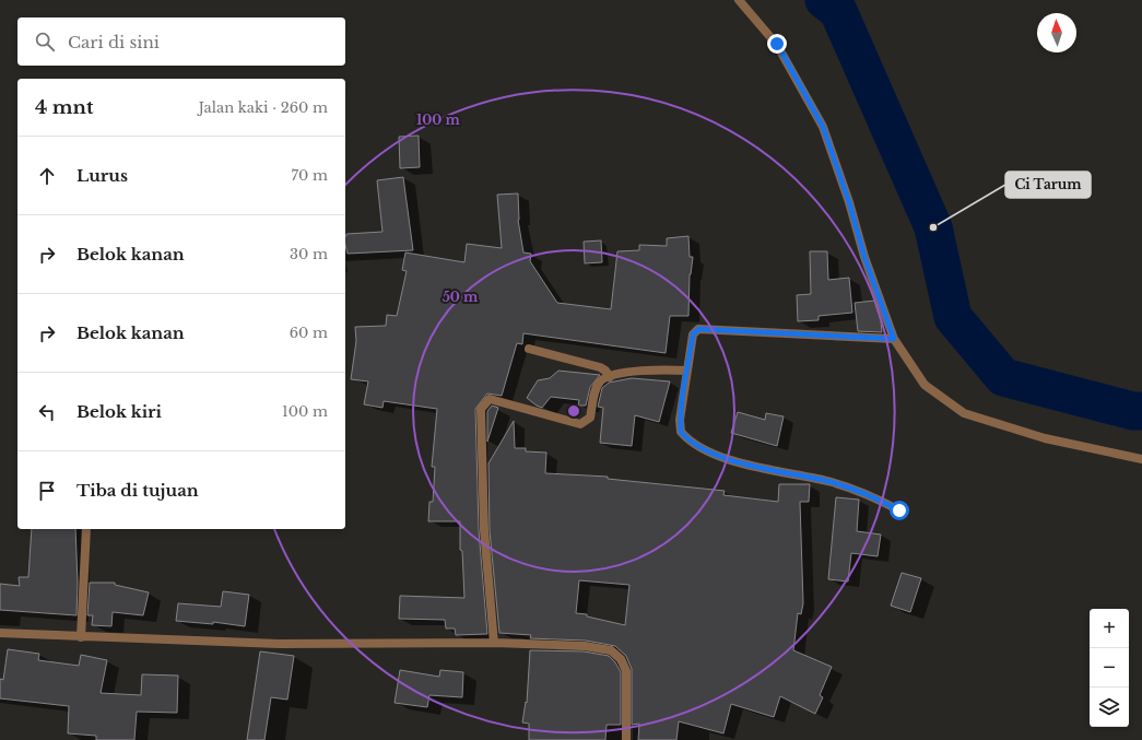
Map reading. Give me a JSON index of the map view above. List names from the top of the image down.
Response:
{
  "places": ["Ci Tarum"],
  "north": "top",
  "page": {
    "search": "Cari di sini",
    "heading": ["4 mnt", "Jalan kaki · 260 m"],
    "list": [
      ["Lurus", "70 m"],
      ["Belok kanan", "30 m"],
      ["Belok kanan", "60 m"],
      ["Belok kiri", "100 m"],
      "Tiba di tujuan"
    ],
    "map_buttons": ["+", "−"]
  },
  "rings": ["100 m", "50 m"]
}
